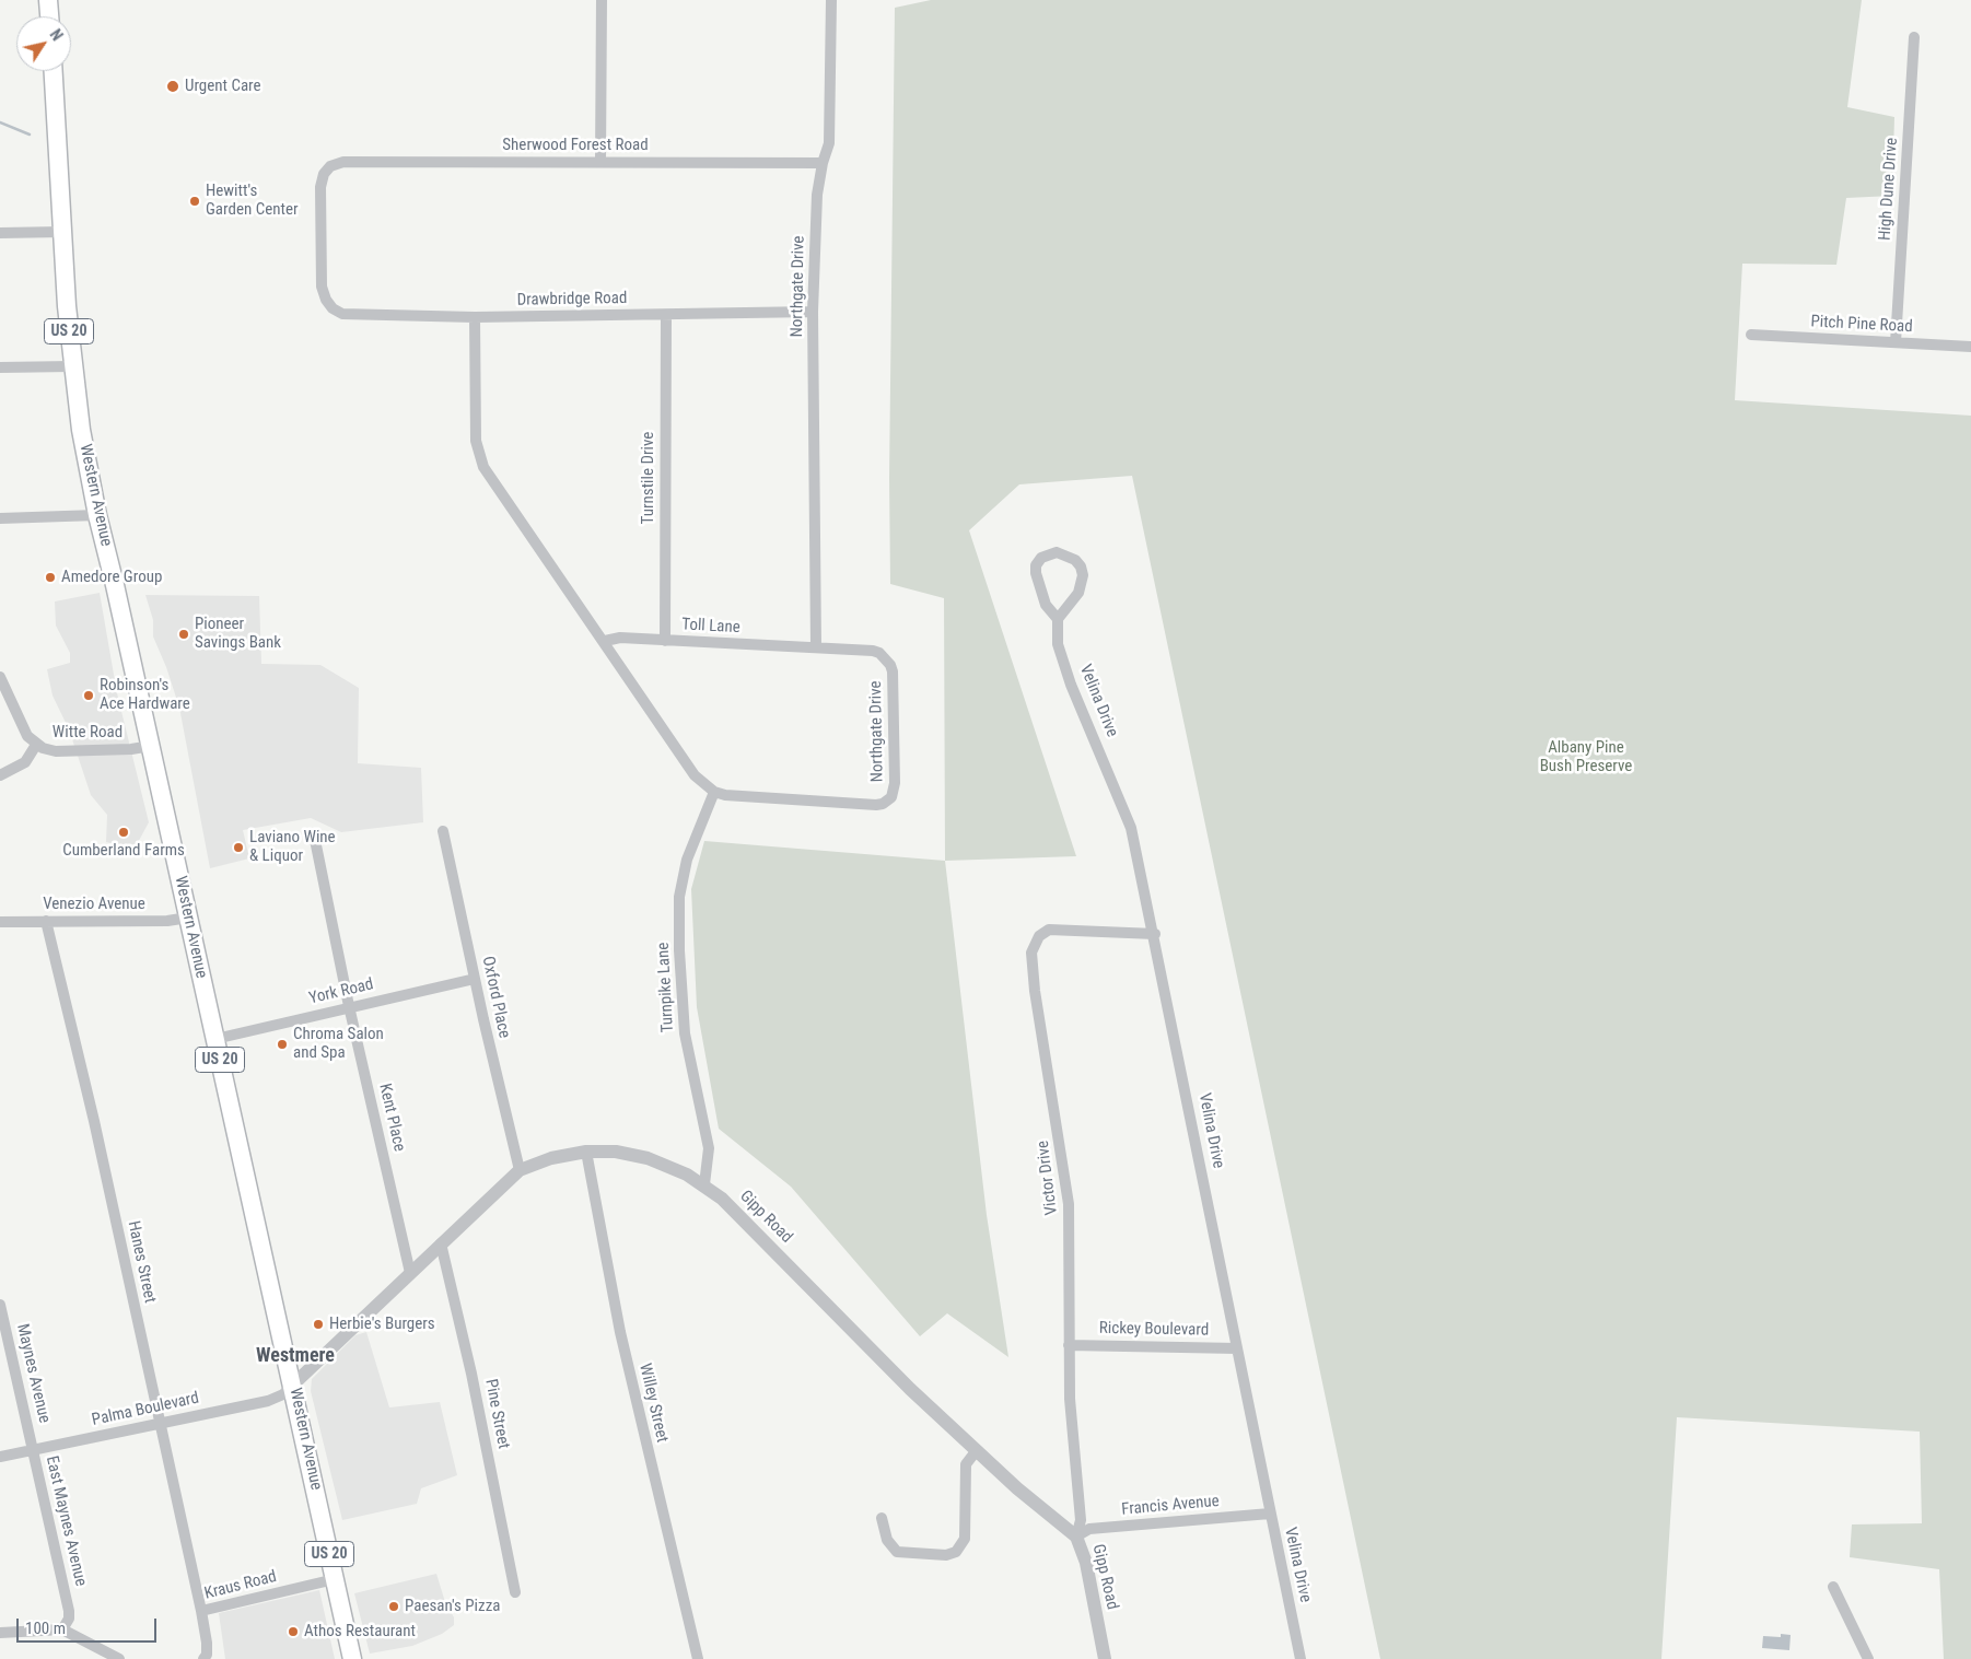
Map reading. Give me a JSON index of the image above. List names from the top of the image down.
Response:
{
  "streets": {
    "main road": ["US 20", "Western Avenue"],
    "street": [
      "Sherwood Forest Road",
      "High Dune Drive",
      "Northgate Drive",
      "Drawbridge Road",
      "Pitch Pine Road",
      "Turnstile Drive",
      "Toll Lane",
      "Velina Drive",
      "Witte Road",
      "Venezio Avenue",
      "Turnpike Lane",
      "York Road",
      "Oxford Place",
      "Kent Place",
      "Victor Drive",
      "Gipp Road",
      "Hanes Street",
      "Rickey Boulevard",
      "Maynes Avenue",
      "Willey Street",
      "Palma Boulevard",
      "Pine Street",
      "Francis Avenue",
      "East Maynes Avenue",
      "Kraus Road"
    ]
  },
  "crossings": [
    ["Sherwood Forest Road", "Northgate Drive"],
    ["Sherwood Forest Road", "Drawbridge Road"],
    ["High Dune Drive", "Pitch Pine Road"],
    ["Northgate Drive", "Drawbridge Road"],
    ["Northgate Drive", "Toll Lane"],
    ["Northgate Drive", "Turnpike Lane"],
    ["Drawbridge Road", "Turnstile Drive"],
    ["Turnstile Drive", "Toll Lane"],
    ["Western Avenue", "Witte Road"],
    ["Western Avenue", "Venezio Avenue"],
    ["Western Avenue", "York Road"],
    ["Western Avenue", "Gipp Road"],
    ["Western Avenue", "Palma Boulevard"],
    ["Western Avenue", "Kraus Road"],
    ["Velina Drive", "Victor Drive"],
    ["Velina Drive", "Rickey Boulevard"],
    ["Velina Drive", "Francis Avenue"],
    ["Venezio Avenue", "Hanes Street"],
    ["Turnpike Lane", "Gipp Road"],
    ["York Road", "Oxford Place"],
    ["York Road", "Kent Place"],
    ["Oxford Place", "Gipp Road"],
    ["Kent Place", "Gipp Road"],
    ["Victor Drive", "Gipp Road"],
    ["Victor Drive", "Rickey Boulevard"],
    ["Victor Drive", "Francis Avenue"],
    ["Gipp Road", "Willey Street"],
    ["Gipp Road", "Palma Boulevard"],
    ["Gipp Road", "Pine Street"],
    ["Gipp Road", "Francis Avenue"],
    ["Hanes Street", "Palma Boulevard"],
    ["Hanes Street", "Kraus Road"],
    ["Maynes Avenue", "Palma Boulevard"],
    ["Maynes Avenue", "East Maynes Avenue"],
    ["Palma Boulevard", "East Maynes Avenue"]
  ],
  "districts": ["Westmere"],
  "parks": ["Albany Pine Bush Preserve"],
  "places": [
    "Urgent Care",
    "Hewitt's Garden Center",
    "Amedore Group",
    "Pioneer Savings Bank",
    "Robinson's Ace Hardware",
    "Cumberland Farms",
    "Laviano Wine & Liquor",
    "Chroma Salon and Spa",
    "Herbie's Burgers",
    "Paesan's Pizza",
    "Athos Restaurant"
  ],
  "scale_bar": "100 m",
  "north": "top right"
}
